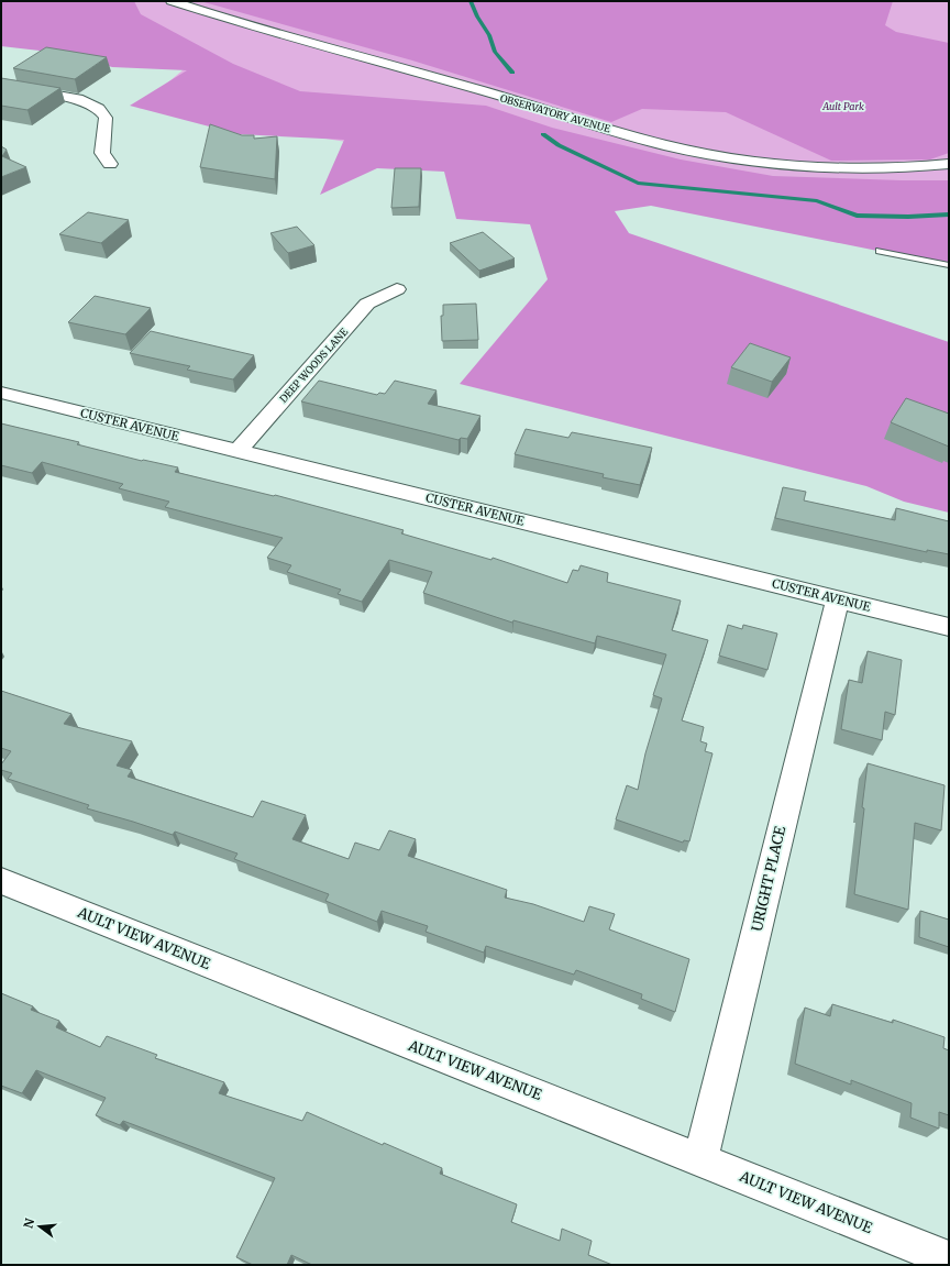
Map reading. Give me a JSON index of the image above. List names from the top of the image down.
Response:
{
  "streets": {
    "street": [
      "OBSERVATORY AVENUE",
      "DEEP WOODS LANE",
      "CUSTER AVENUE",
      "URIGHT PLACE",
      "AULT VIEW AVENUE"
    ]
  },
  "crossings": [
    ["DEEP WOODS LANE", "CUSTER AVENUE"],
    ["CUSTER AVENUE", "URIGHT PLACE"],
    ["URIGHT PLACE", "AULT VIEW AVENUE"]
  ],
  "parks": ["Ault Park"],
  "north": "left"
}
